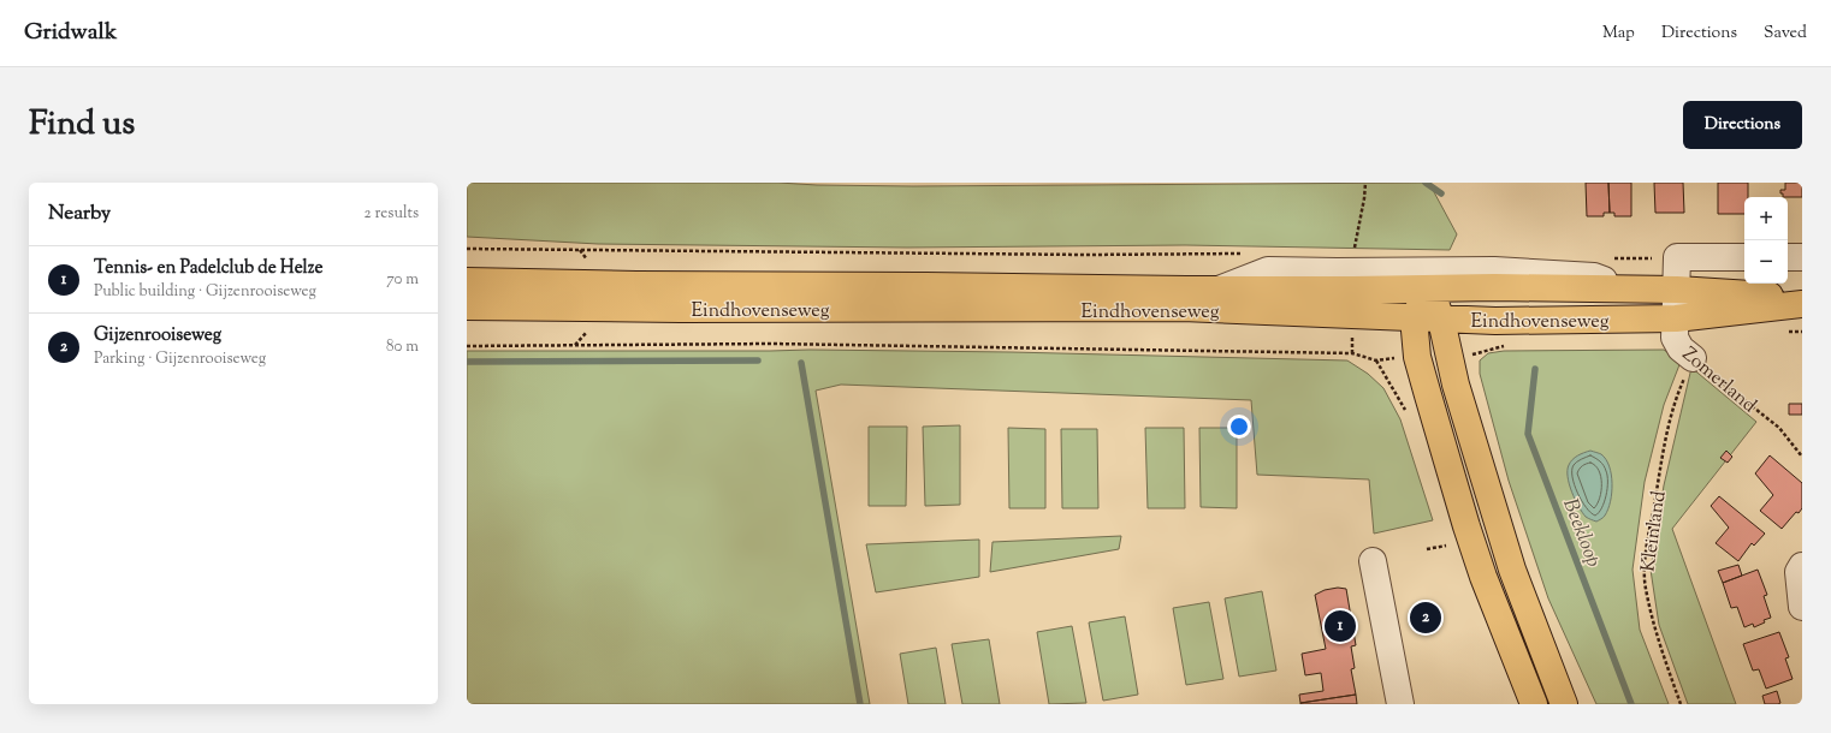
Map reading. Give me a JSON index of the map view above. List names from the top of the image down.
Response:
{
  "streets": {
    "main road": ["Eindhovenseweg"],
    "street": ["Zomerland"],
    "path": ["Kleinland"]
  },
  "crossings": [
    ["Eindhovenseweg", "Zomerland"],
    ["Zomerland", "Kleinland"]
  ],
  "water": ["Beekloop"],
  "page": {
    "header": "Gridwalk",
    "nav": ["Map", "Directions", "Saved"],
    "title": "Find us",
    "buttons": "Directions",
    "heading": ["Nearby", "2 results"],
    "map_buttons": ["+", "−"],
    "list": [
      {
        "mark": "1",
        "name": "Tennis- en Padelclub de Helze",
        "note": "Public building · Gijzenrooiseweg",
        "value": "70 m"
      },
      {
        "mark": "2",
        "name": "Gijzenrooiseweg",
        "note": "Parking · Gijzenrooiseweg",
        "value": "80 m"
      }
    ],
    "pins": ["2", "1"]
  }
}
